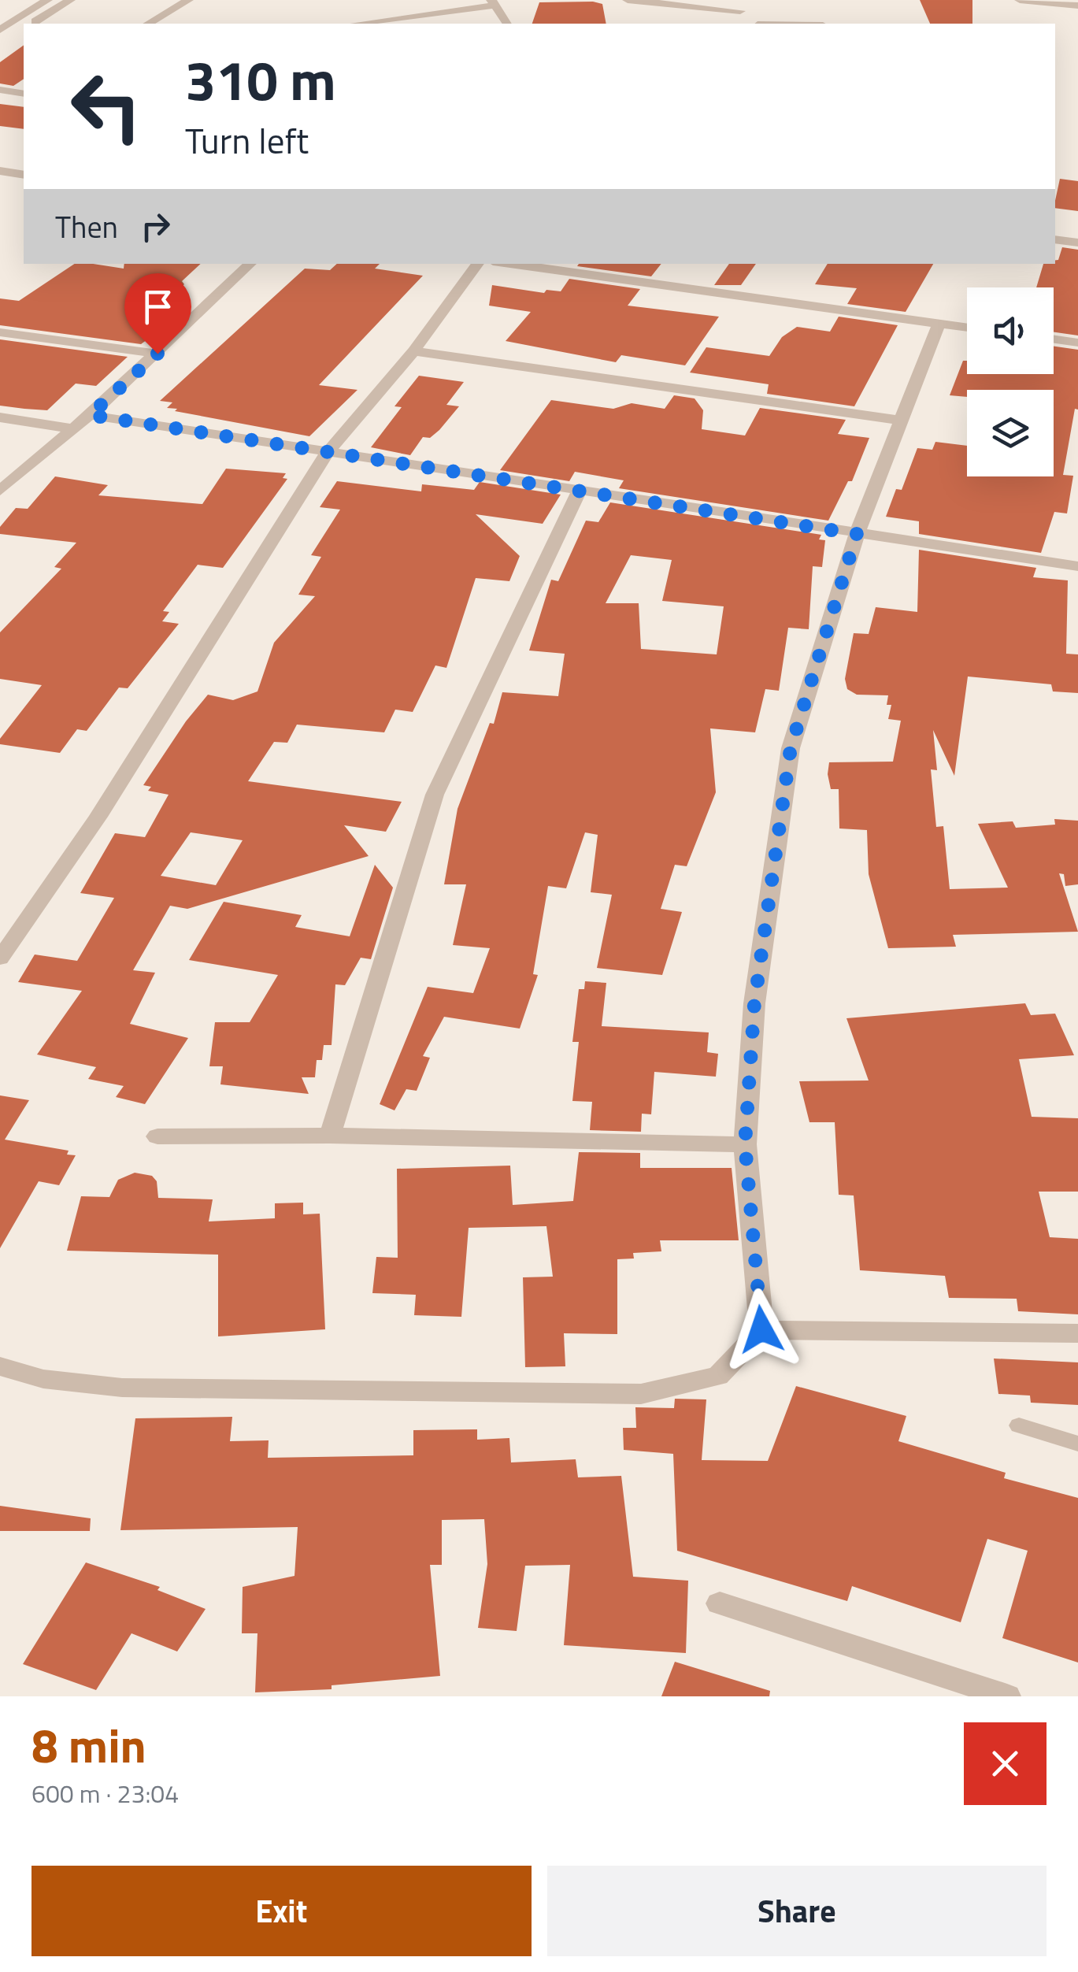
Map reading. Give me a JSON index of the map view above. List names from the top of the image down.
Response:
{
  "page": {
    "turn": ["310 m", "Turn left"],
    "then": "Then",
    "heading": ["8 min", "600 m · 23:04"],
    "buttons": ["Exit", "Share"]
  }
}
